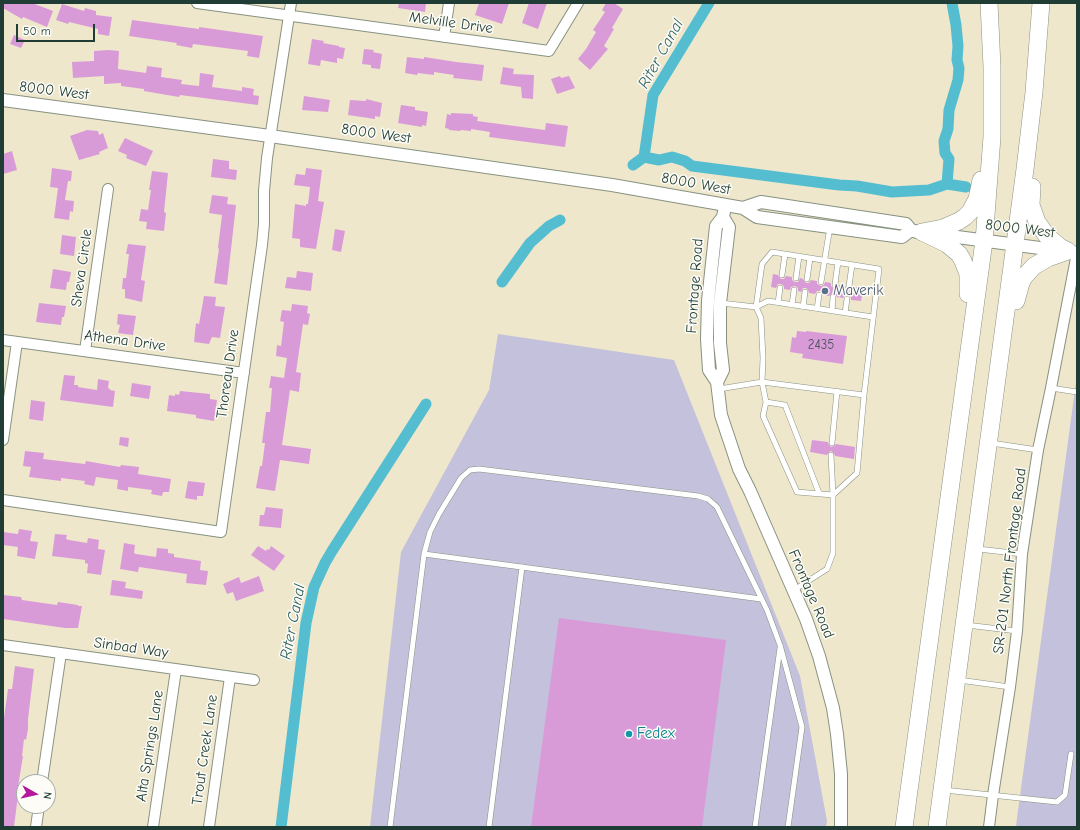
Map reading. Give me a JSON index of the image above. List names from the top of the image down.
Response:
{
  "streets": {
    "street": [
      "Melville Drive",
      "8000 West",
      "Sheva Circle",
      "Frontage Road",
      "Athena Drive",
      "Thoreau Drive",
      "SR-201 North Frontage Road",
      "Sinbad Way",
      "Alta Springs Lane",
      "Trout Creek Lane"
    ]
  },
  "crossings": [
    ["Melville Drive", "Thoreau Drive"],
    ["8000 West", "Frontage Road"],
    ["8000 West", "Thoreau Drive"],
    ["8000 West", "SR-201 North Frontage Road"],
    ["Sheva Circle", "Athena Drive"],
    ["Athena Drive", "Thoreau Drive"],
    ["Sinbad Way", "Alta Springs Lane"],
    ["Sinbad Way", "Trout Creek Lane"]
  ],
  "water": ["Riter Canal"],
  "places": ["Maverik", "Fedex"],
  "house_numbers": ["2435"],
  "scale_bar": "50 m",
  "north": "right"
}
